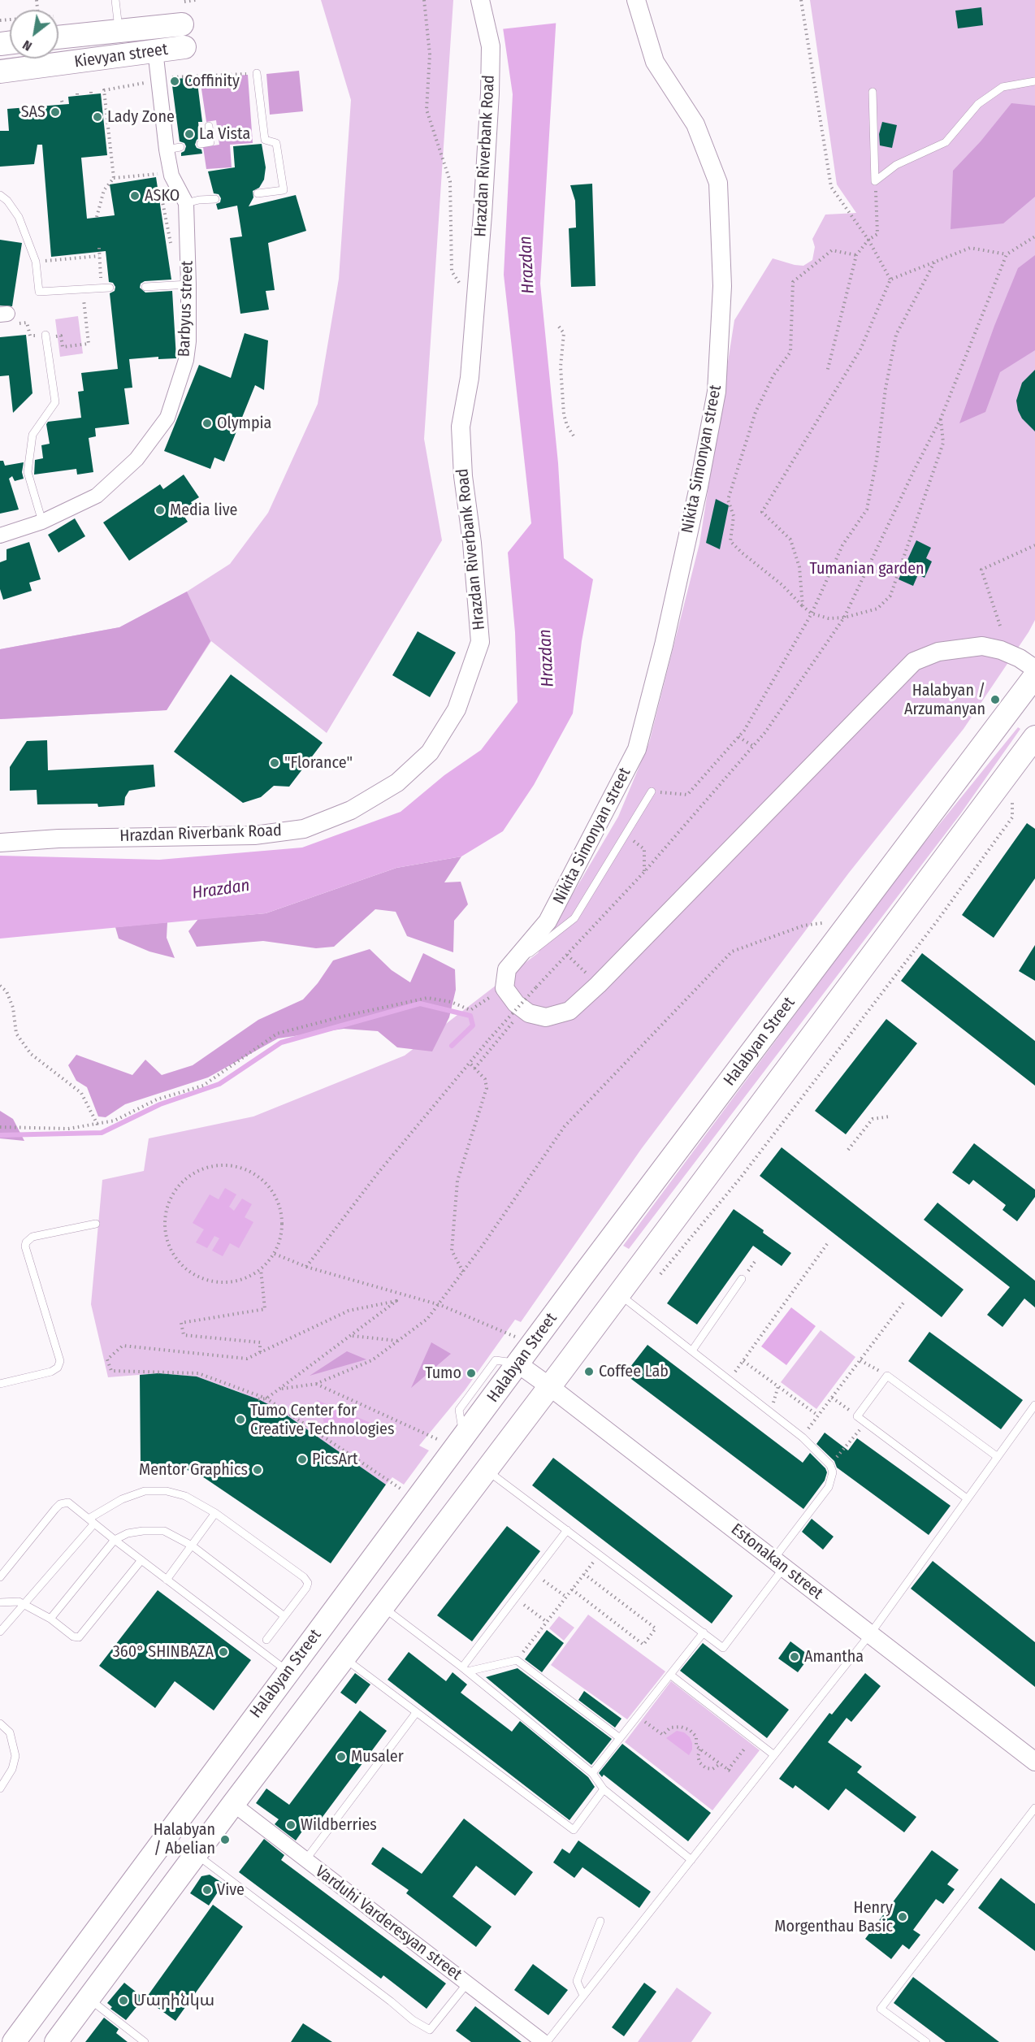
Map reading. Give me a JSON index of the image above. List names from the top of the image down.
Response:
{
  "streets": {
    "main road": ["Kievyan street", "Halabyan Street"],
    "street": [
      "Hrazdan Riverbank Road",
      "Barbyus street",
      "Nikita Simonyan street",
      "Estonakan street",
      "Varduhi Varderesyan street"
    ]
  },
  "crossings": [
    ["Kievyan street", "Barbyus street"],
    ["Halabyan Street", "Estonakan street"]
  ],
  "water": ["Hrazdan"],
  "parks": ["Tumanian garden"],
  "places": [
    "Coffinity",
    "SAS",
    "Lady Zone",
    "La Vista",
    "ASKO",
    "Olympia",
    "Media live",
    "Halabyan / Arzumanyan",
    "\"Florance\"",
    "Coffee Lab",
    "Tumo",
    "Tumo Center for Creative Technologies",
    "PicsArt",
    "Mentor Graphics",
    "360° SHINBAZA",
    "Amantha",
    "Musaler",
    "Wildberries",
    "Halabyan / Abelian",
    "Vive",
    "Henry Morgenthau Basic",
    "Մարինկա"
  ],
  "north": "bottom left"
}
